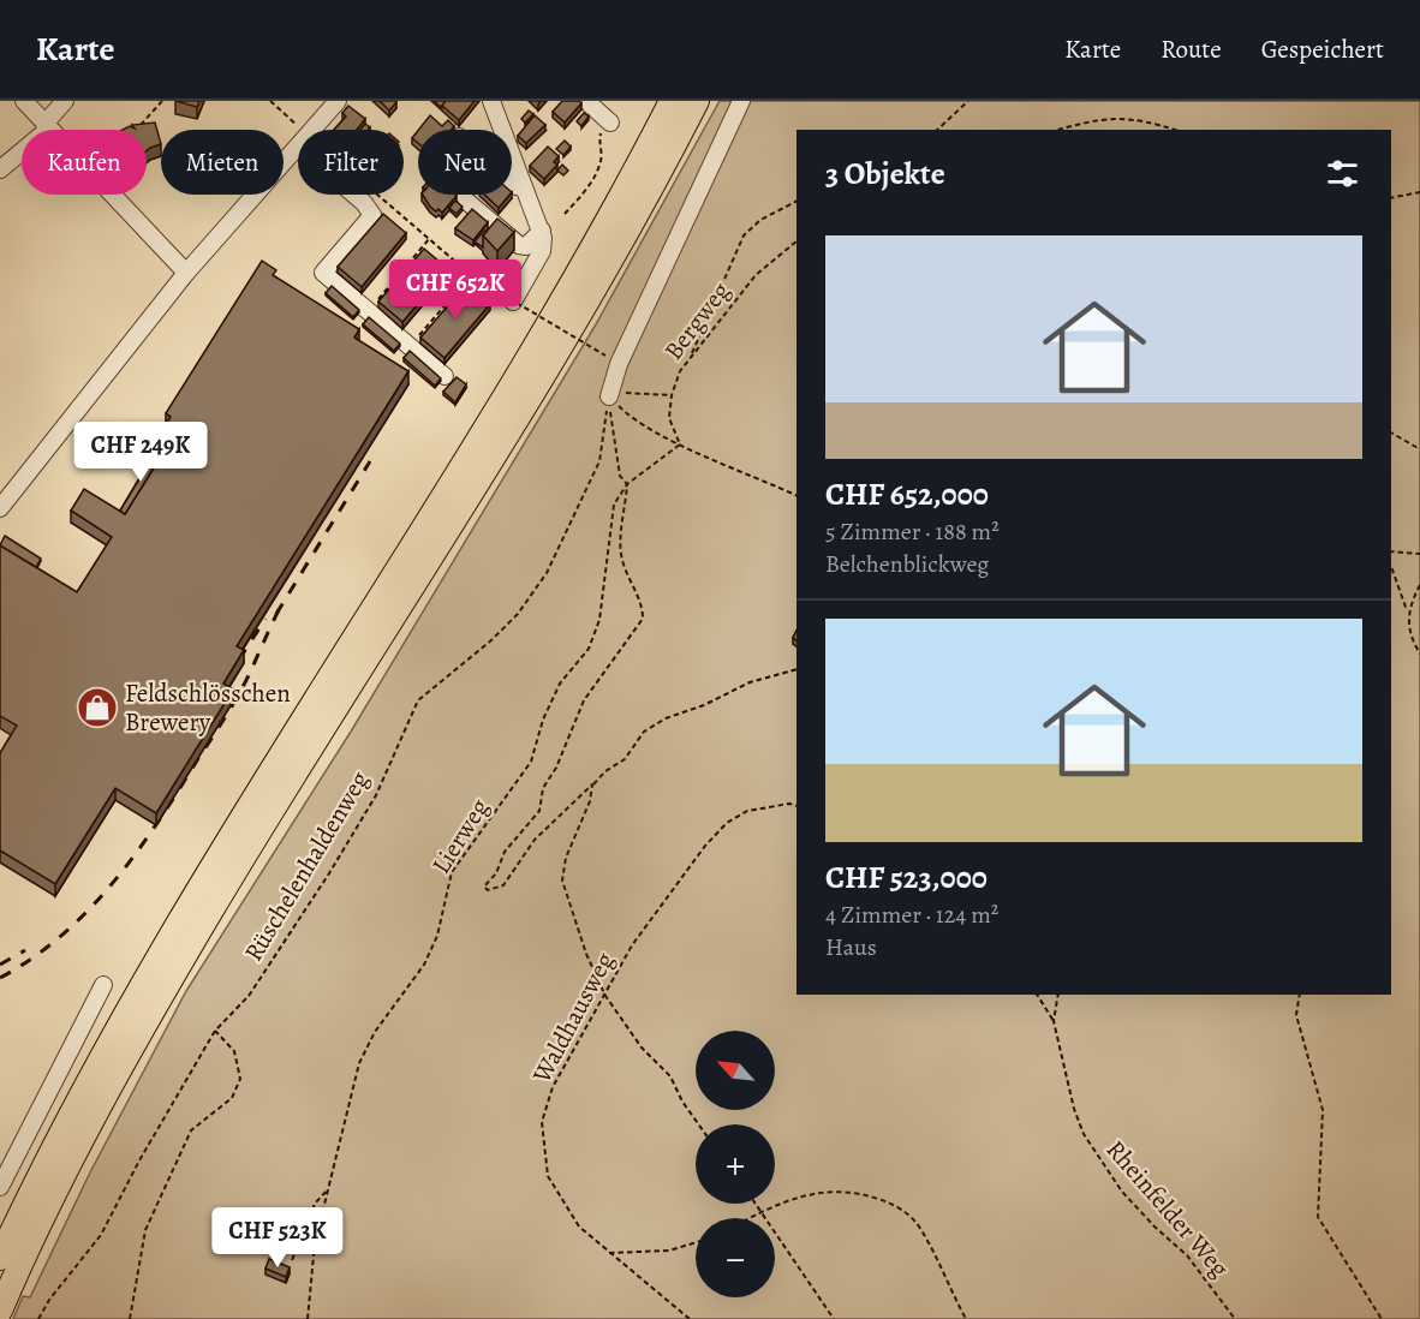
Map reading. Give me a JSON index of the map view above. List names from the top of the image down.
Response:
{
  "streets": {
    "path": [
      "Bergweg",
      "Lierweg",
      "Rüschelenhaldenweg",
      "Waldhausweg",
      "Rheinfelder Weg"
    ]
  },
  "crossings": [
    ["Bergweg", "Lierweg"]
  ],
  "places": {
    "shop": ["Feldschlösschen Brewery"]
  },
  "north": "top left",
  "page": {
    "header": "Karte",
    "nav": ["Karte", "Route", "Gespeichert"],
    "chip": [
      "Kaufen",
      "Mieten",
      "Filter",
      "Neu"
    ],
    "heading": "3 Objekte",
    "list": [
      {
        "name": "CHF 652,000",
        "note": "5 Zimmer · 188 m² · Belchenblickweg"
      },
      {
        "name": "CHF 523,000",
        "note": "4 Zimmer · 124 m² · Haus"
      }
    ],
    "price": ["CHF 652K", "CHF 249K", "CHF 523K"],
    "map_buttons": ["+", "−"]
  }
}
